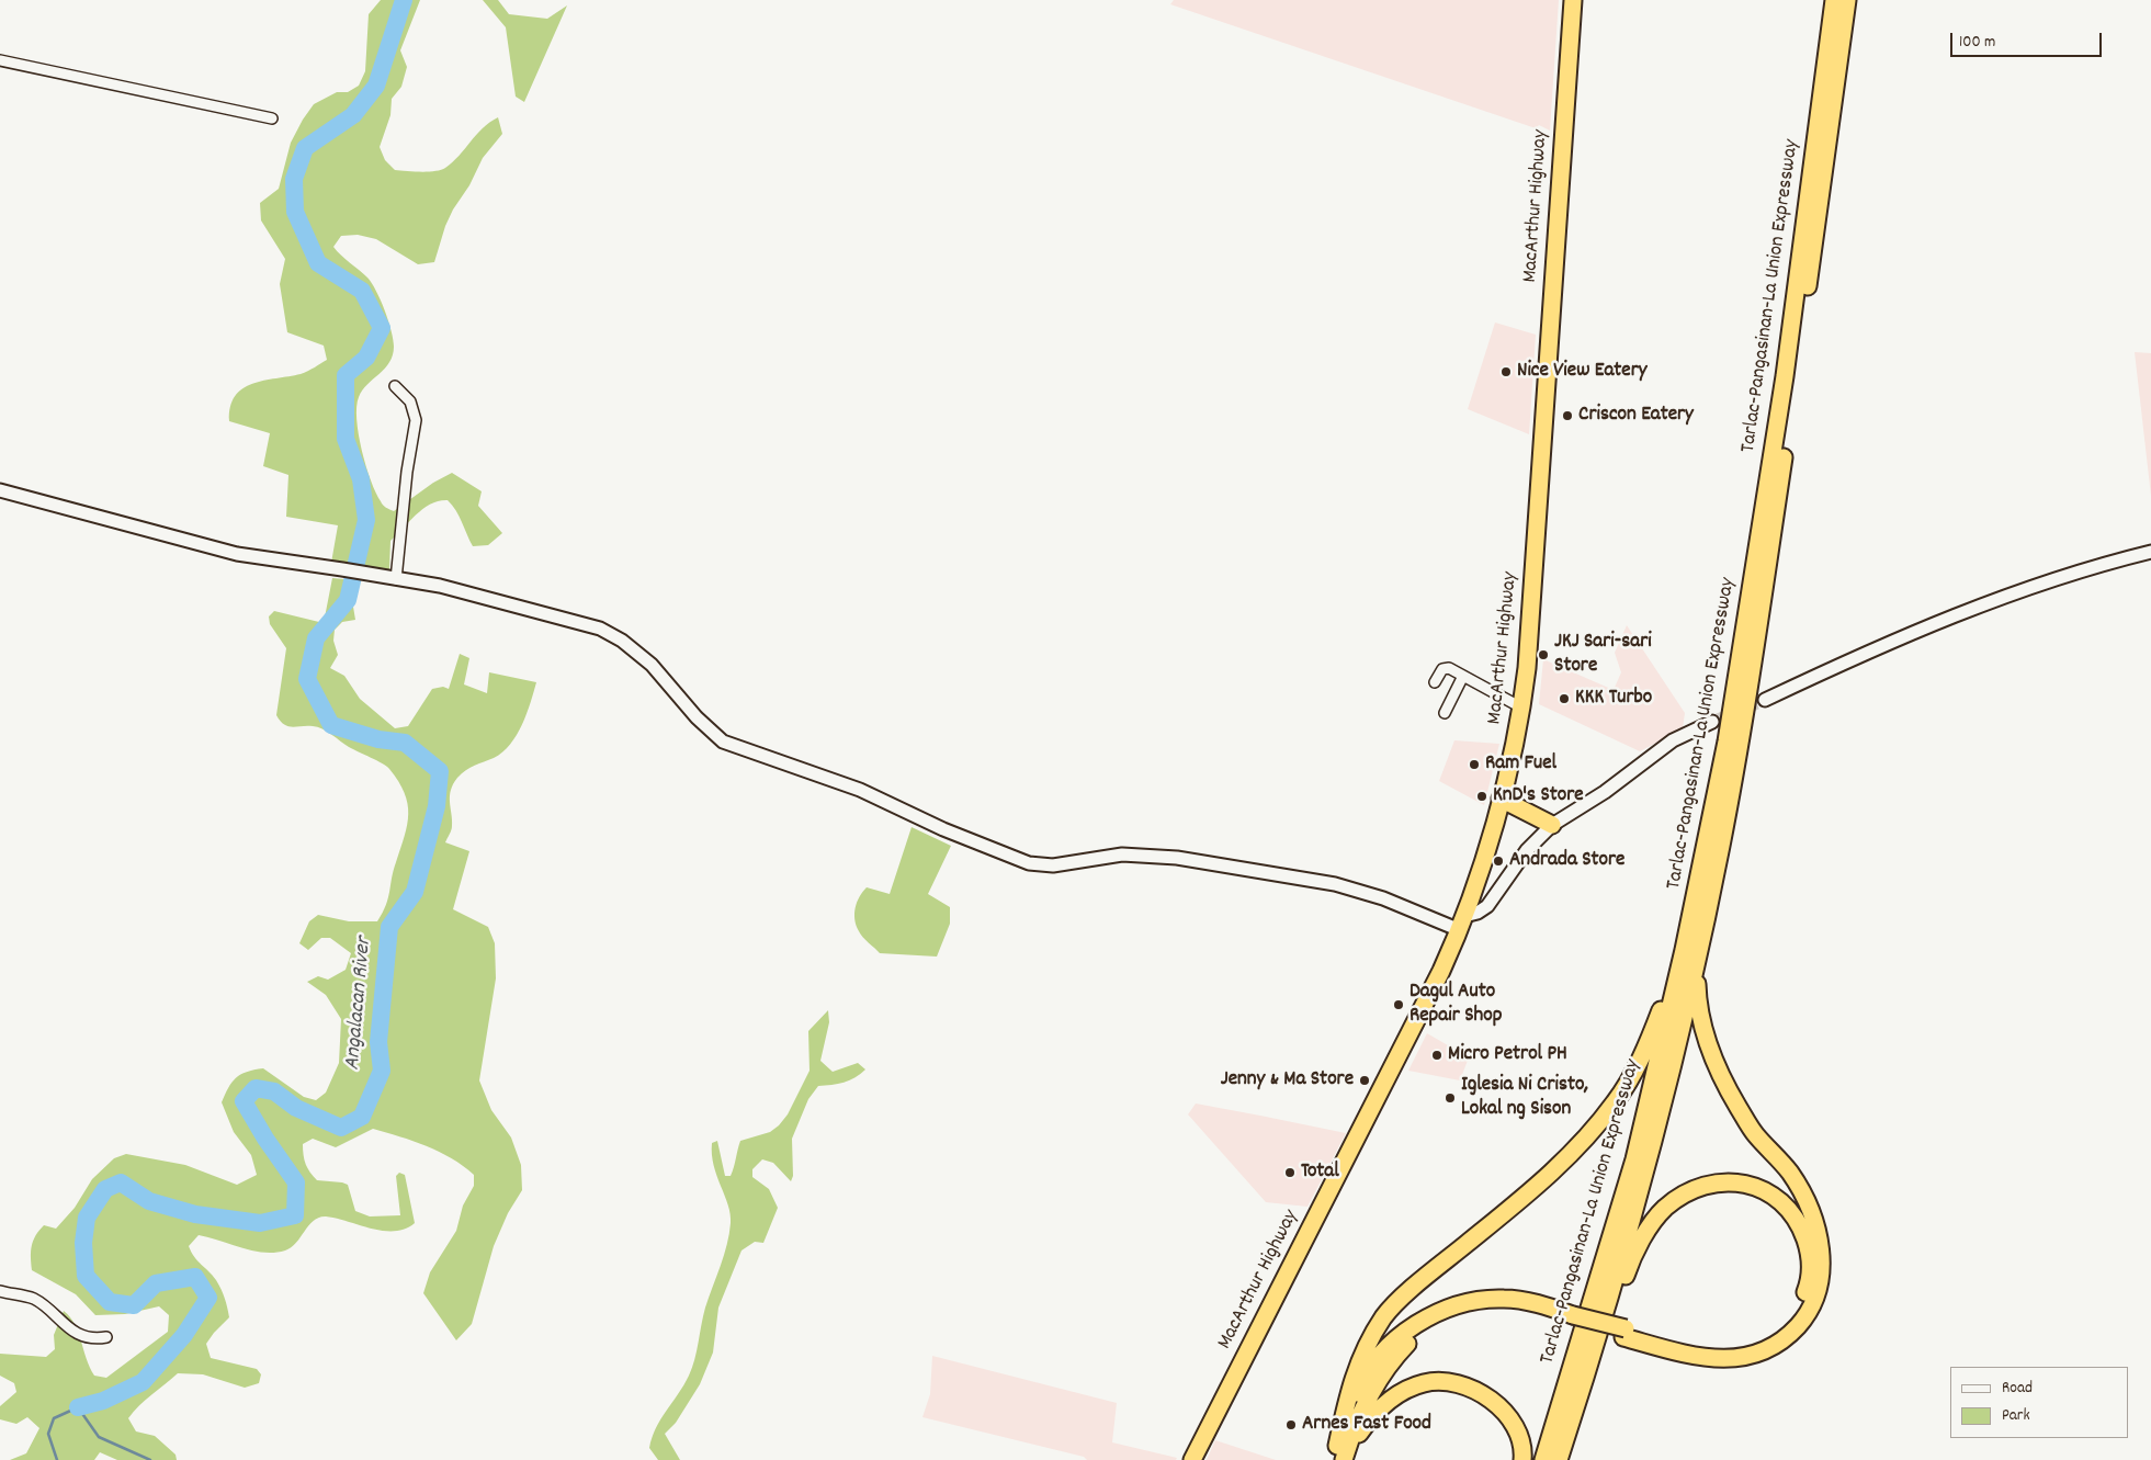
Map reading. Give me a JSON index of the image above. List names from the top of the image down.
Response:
{
  "streets": {
    "highway": ["MacArthur Highway", "Tarlac-Pangasinan-La Union Expressway"]
  },
  "water": ["Angalacan River"],
  "places": [
    "Nice View Eatery",
    "Criscon Eatery",
    "JKJ Sari-sari Store",
    "KKK Turbo",
    "Ram Fuel",
    "KnD's Store",
    "Andrada Store",
    "Dagul Auto Repair Shop",
    "Micro Petrol PH",
    "Jenny & Ma Store",
    "Iglesia Ni Cristo, Lokal ng Sison",
    "Total",
    "Arnes Fast Food"
  ],
  "legend": ["Road", "Park"],
  "scale_bar": "100 m"
}
